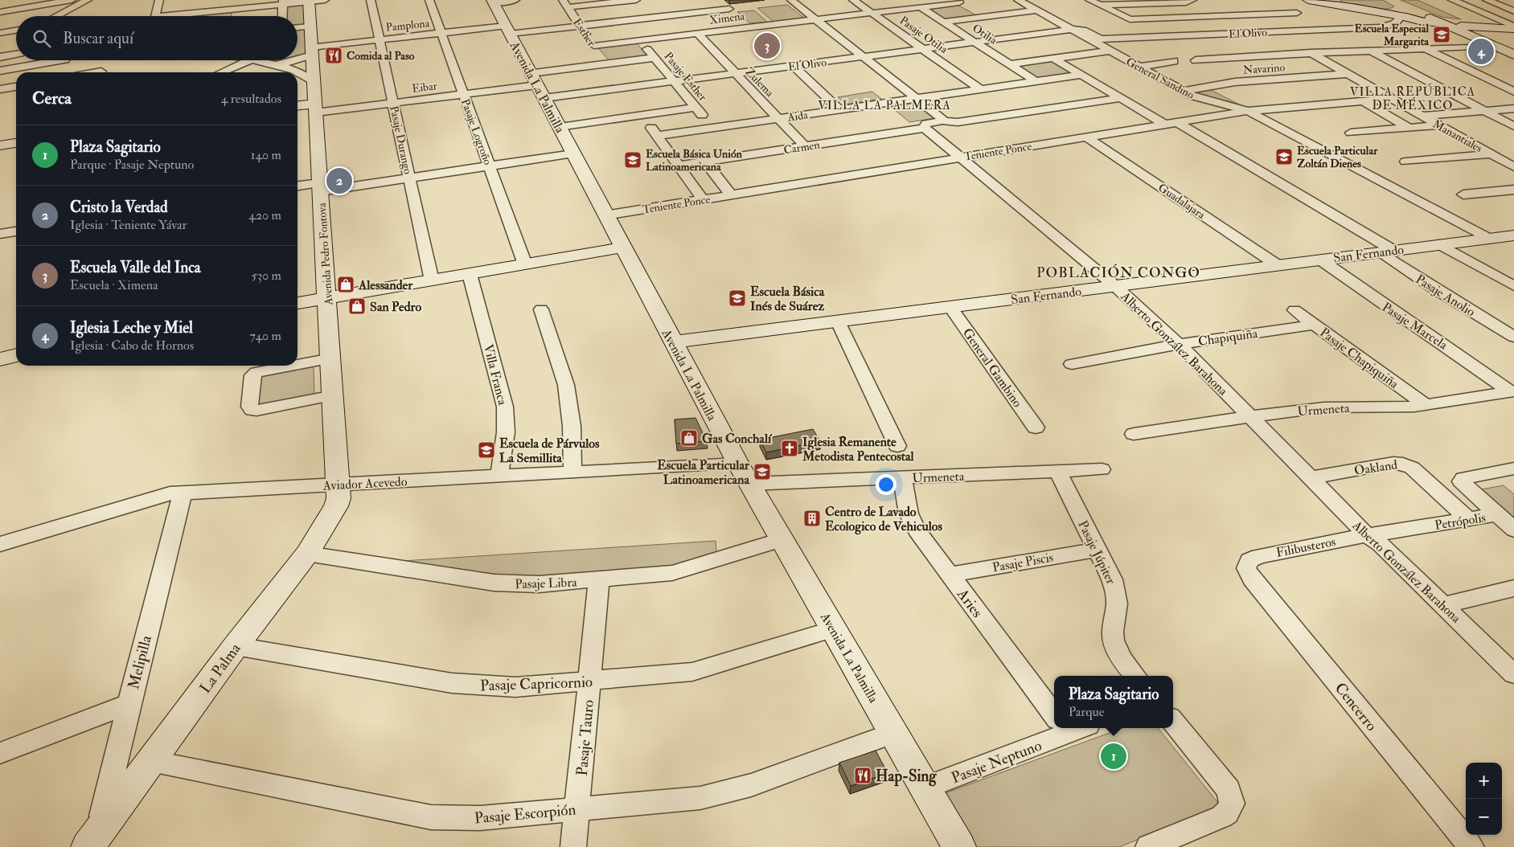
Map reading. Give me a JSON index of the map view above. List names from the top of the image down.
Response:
{
  "streets": {
    "street": [
      "Ximena",
      "Pamplona",
      "Esther",
      "El Olivo",
      "Otilia",
      "Pasaje Otilia",
      "Navarino",
      "Pasaje Esther",
      "General Sandino",
      "Zulema",
      "Eibar",
      "Avenida La Palmilla",
      "Aida",
      "Pasaje Logroño",
      "Manantiales",
      "Pasaje Durango",
      "Carmen",
      "Teniente Ponce",
      "Guadalajara",
      "San Fernando",
      "Avenida Pedro Fontova",
      "Pasaje Anolio",
      "Pasaje Marcela",
      "Chapiquiña",
      "Alberto González Barahona",
      "Pasaje Chapiquiña",
      "General Gambino",
      "Villa Franca",
      "Urmeneta",
      "Oakland",
      "Aviador Acevedo",
      "Petrópolis",
      "Filibusteros",
      "Pasaje Júpiter",
      "Pasaje Piscis",
      "Pasaje Libra",
      "Aries",
      "Melipilla",
      "La Palma",
      "Pasaje Capricornio",
      "Cencerro",
      "Pasaje Tauro",
      "Pasaje Neptuno",
      "Pasaje Escorpión"
    ]
  },
  "crossings": [
    ["Ximena", "Esther"],
    ["Ximena", "Otilia"],
    ["Ximena", "Pasaje Otilia"],
    ["Ximena", "Pasaje Esther"],
    ["Ximena", "Zulema"],
    ["Ximena", "Eibar"],
    ["Ximena", "Avenida La Palmilla"],
    ["Pamplona", "Esther"],
    ["Pamplona", "Avenida La Palmilla"],
    ["Pamplona", "Pasaje Logroño"],
    ["Pamplona", "Pasaje Durango"],
    ["Pamplona", "Avenida Pedro Fontova"],
    ["El Olivo", "Otilia"],
    ["El Olivo", "Pasaje Otilia"],
    ["El Olivo", "Pasaje Esther"],
    ["El Olivo", "General Sandino"],
    ["El Olivo", "Zulema"],
    ["El Olivo", "Avenida La Palmilla"],
    ["El Olivo", "Manantiales"],
    ["Otilia", "Aida"],
    ["Pasaje Otilia", "Aida"],
    ["Navarino", "General Sandino"],
    ["Navarino", "Manantiales"],
    ["Pasaje Esther", "Aida"],
    ["General Sandino", "Teniente Ponce"],
    ["General Sandino", "San Fernando"],
    ["Zulema", "Aida"],
    ["Zulema", "Carmen"],
    ["Eibar", "Avenida La Palmilla"],
    ["Eibar", "Pasaje Logroño"],
    ["Eibar", "Pasaje Durango"],
    ["Eibar", "Avenida Pedro Fontova"],
    ["Avenida La Palmilla", "Teniente Ponce"],
    ["Avenida La Palmilla", "San Fernando"],
    ["Avenida La Palmilla", "Urmeneta"],
    ["Avenida La Palmilla", "Aviador Acevedo"],
    ["Avenida La Palmilla", "Pasaje Libra"],
    ["Avenida La Palmilla", "Pasaje Capricornio"],
    ["Avenida La Palmilla", "Pasaje Neptuno"],
    ["Avenida La Palmilla", "Pasaje Escorpión"],
    ["Manantiales", "Teniente Ponce"],
    ["Carmen", "Alberto González Barahona"],
    ["Teniente Ponce", "Guadalajara"],
    ["Teniente Ponce", "Alberto González Barahona"],
    ["Guadalajara", "San Fernando"],
    ["San Fernando", "Pasaje Anolio"],
    ["San Fernando", "Pasaje Marcela"],
    ["San Fernando", "Alberto González Barahona"],
    ["San Fernando", "General Gambino"],
    ["Avenida Pedro Fontova", "Aviador Acevedo"],
    ["Avenida Pedro Fontova", "La Palma"],
    ["Pasaje Marcela", "Urmeneta"],
    ["Chapiquiña", "Alberto González Barahona"],
    ["Chapiquiña", "Pasaje Chapiquiña"],
    ["Alberto González Barahona", "Urmeneta"],
    ["Alberto González Barahona", "Oakland"],
    ["Alberto González Barahona", "Petrópolis"],
    ["Alberto González Barahona", "Filibusteros"],
    ["Pasaje Chapiquiña", "Urmeneta"],
    ["Villa Franca", "Aviador Acevedo"],
    ["Urmeneta", "Aviador Acevedo"],
    ["Urmeneta", "Pasaje Júpiter"],
    ["Urmeneta", "Aries"],
    ["Oakland", "Petrópolis"],
    ["Aviador Acevedo", "Melipilla"],
    ["Aviador Acevedo", "La Palma"],
    ["Petrópolis", "Filibusteros"],
    ["Filibusteros", "Cencerro"],
    ["Pasaje Júpiter", "Pasaje Piscis"],
    ["Pasaje Piscis", "Aries"],
    ["Pasaje Libra", "La Palma"],
    ["Pasaje Libra", "Pasaje Tauro"],
    ["Melipilla", "La Palma"],
    ["La Palma", "Pasaje Capricornio"],
    ["La Palma", "Pasaje Escorpión"],
    ["Pasaje Capricornio", "Pasaje Tauro"],
    ["Pasaje Tauro", "Pasaje Escorpión"]
  ],
  "districts": ["VILLA REPÚBLICA DE MÉXICO", "VILLA LA PALMERA", "POBLACIÓN CONGO"],
  "places": {
    "school or university": [
      "Escuela Especial Margarita",
      "Escuela Particular Zoltán Dienes",
      "Escuela Básica Unión Latinoamericana",
      "Escuela Básica Inés de Suárez",
      "Escuela de Párvulos La Semillita",
      "Escuela Particular Latinoamericana"
    ],
    "restaurant": ["Comida al Paso", "Hap-Sing"],
    "shop": ["Alessander", "San Pedro", "Gas Conchalí"],
    "church": ["Iglesia Remanente Metodista Pentecostal"],
    "building": ["Centro de Lavado Ecologico de Vehiculos"]
  },
  "page": {
    "search": "Buscar aquí",
    "pins": [
      "3",
      "4",
      "2",
      "1"
    ],
    "heading": ["Cerca", "4 resultados"],
    "list": [
      {
        "mark": "1",
        "name": "Plaza Sagitario",
        "note": "Parque · Pasaje Neptuno",
        "value": "140 m"
      },
      {
        "mark": "2",
        "name": "Cristo la Verdad",
        "note": "Iglesia · Teniente Yávar",
        "value": "420 m"
      },
      {
        "mark": "3",
        "name": "Escuela Valle del Inca",
        "note": "Escuela · Ximena",
        "value": "530 m"
      },
      {
        "mark": "4",
        "name": "Iglesia Leche y Miel",
        "note": "Iglesia · Cabo de Hornos",
        "value": "740 m"
      }
    ],
    "popup": ["Plaza Sagitario", "Parque"],
    "map_buttons": ["+", "−"]
  }
}
